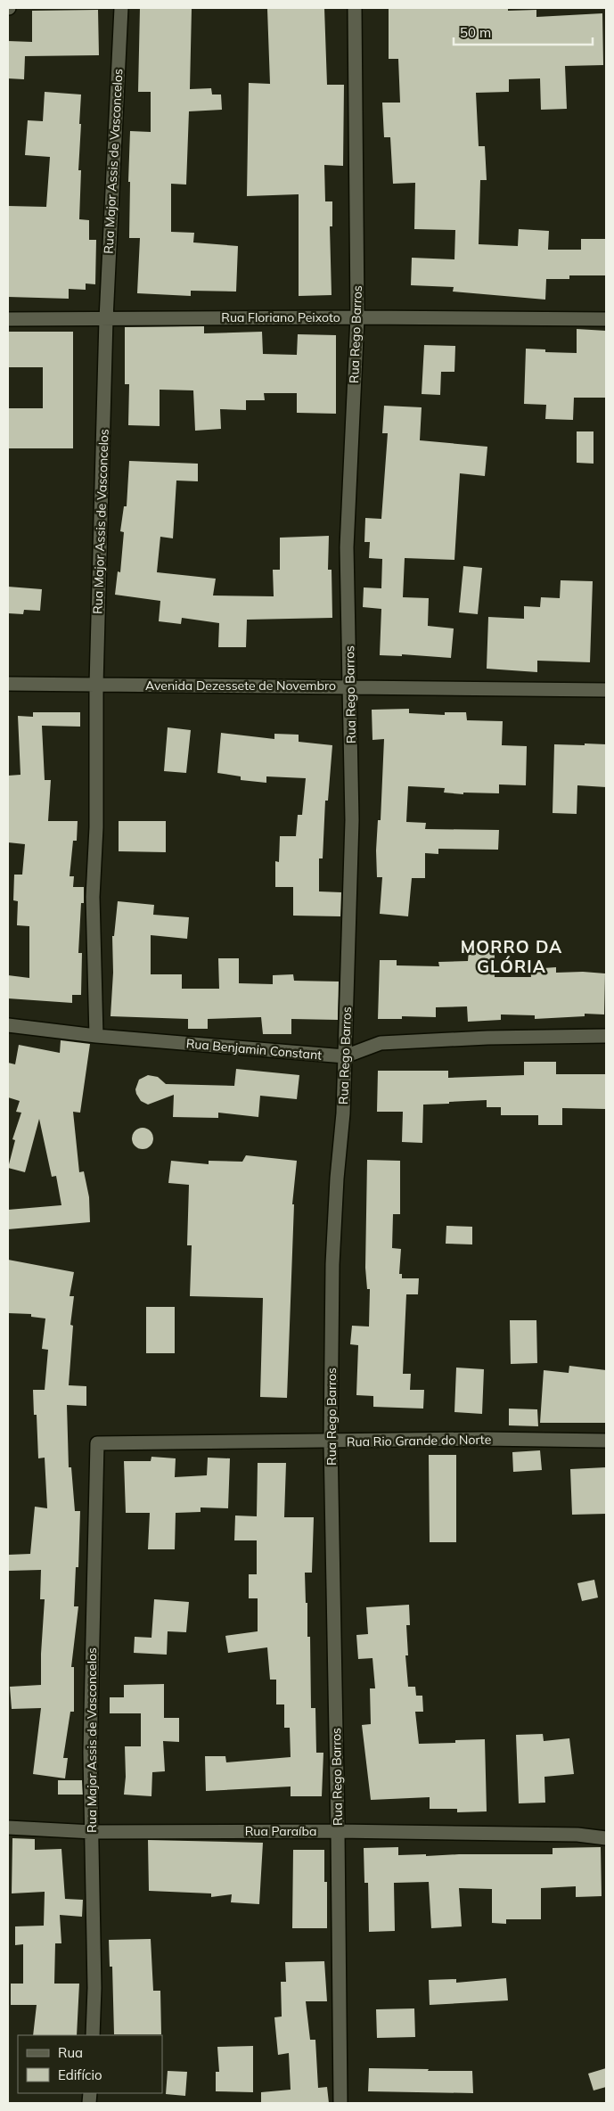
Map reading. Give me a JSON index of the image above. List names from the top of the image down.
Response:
{
  "streets": {
    "street": [
      "Rua Major Assis de Vasconcelos",
      "Rua Floriano Peixoto",
      "Rua Rego Barros",
      "Avenida Dezessete de Novembro",
      "Rua Benjamin Constant",
      "Rua Rio Grande do Norte",
      "Rua Paraíba"
    ]
  },
  "crossings": [
    ["Rua Major Assis de Vasconcelos", "Rua Floriano Peixoto"],
    ["Rua Major Assis de Vasconcelos", "Avenida Dezessete de Novembro"],
    ["Rua Major Assis de Vasconcelos", "Rua Benjamin Constant"],
    ["Rua Major Assis de Vasconcelos", "Rua Rio Grande do Norte"],
    ["Rua Major Assis de Vasconcelos", "Rua Paraíba"],
    ["Rua Floriano Peixoto", "Rua Rego Barros"],
    ["Rua Rego Barros", "Avenida Dezessete de Novembro"],
    ["Rua Rego Barros", "Rua Benjamin Constant"],
    ["Rua Rego Barros", "Rua Rio Grande do Norte"],
    ["Rua Rego Barros", "Rua Paraíba"]
  ],
  "districts": ["MORRO DA GLÓRIA"],
  "legend": ["Rua", "Edifício"],
  "scale_bar": "50 m"
}
